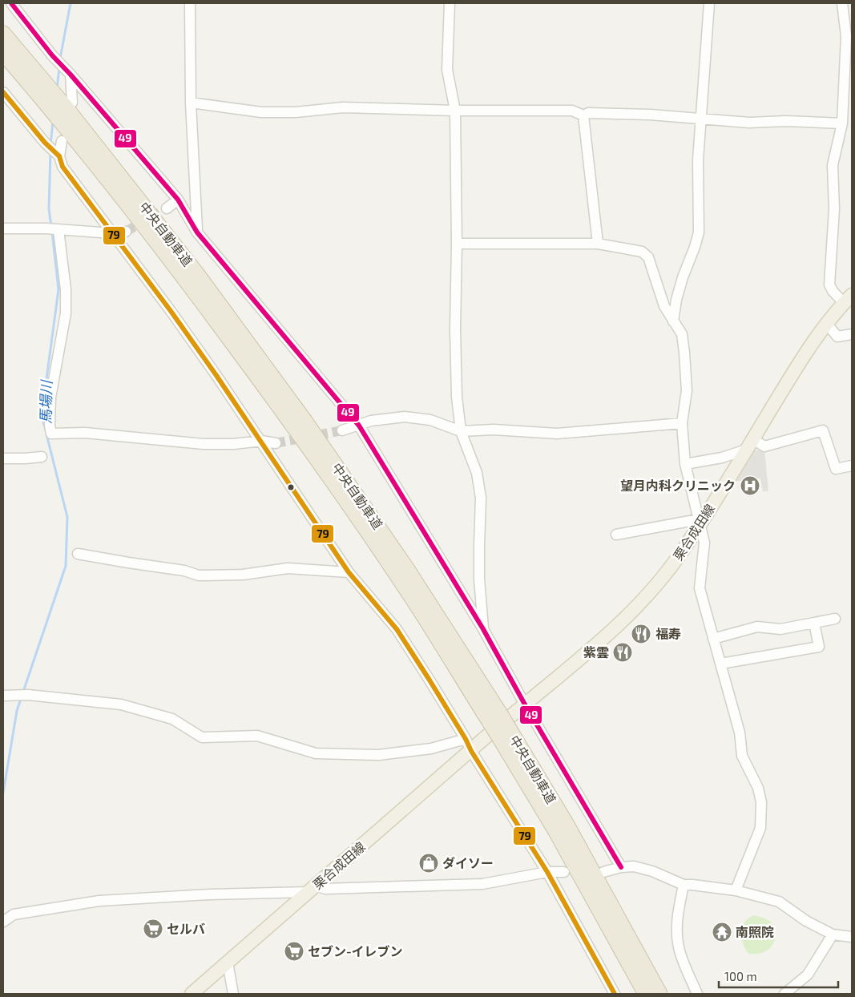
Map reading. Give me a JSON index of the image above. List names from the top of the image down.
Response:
{
  "streets": {
    "highway": ["中央自動車道"],
    "main road": ["栗合成田線"]
  },
  "crossings": [
    ["中央自動車道", "栗合成田線"]
  ],
  "water": ["馬場川"],
  "places": {
    "hospital": ["望月内科クリニック"],
    "restaurant": ["福寿", "紫雲"],
    "shop": ["ダイソー"],
    "supermarket": ["セルバ", "セブン-イレブン"],
    "temple": ["南照院"]
  },
  "lines": ["transit line 49", "transit line 79"],
  "scale_bar": "100 m"
}
